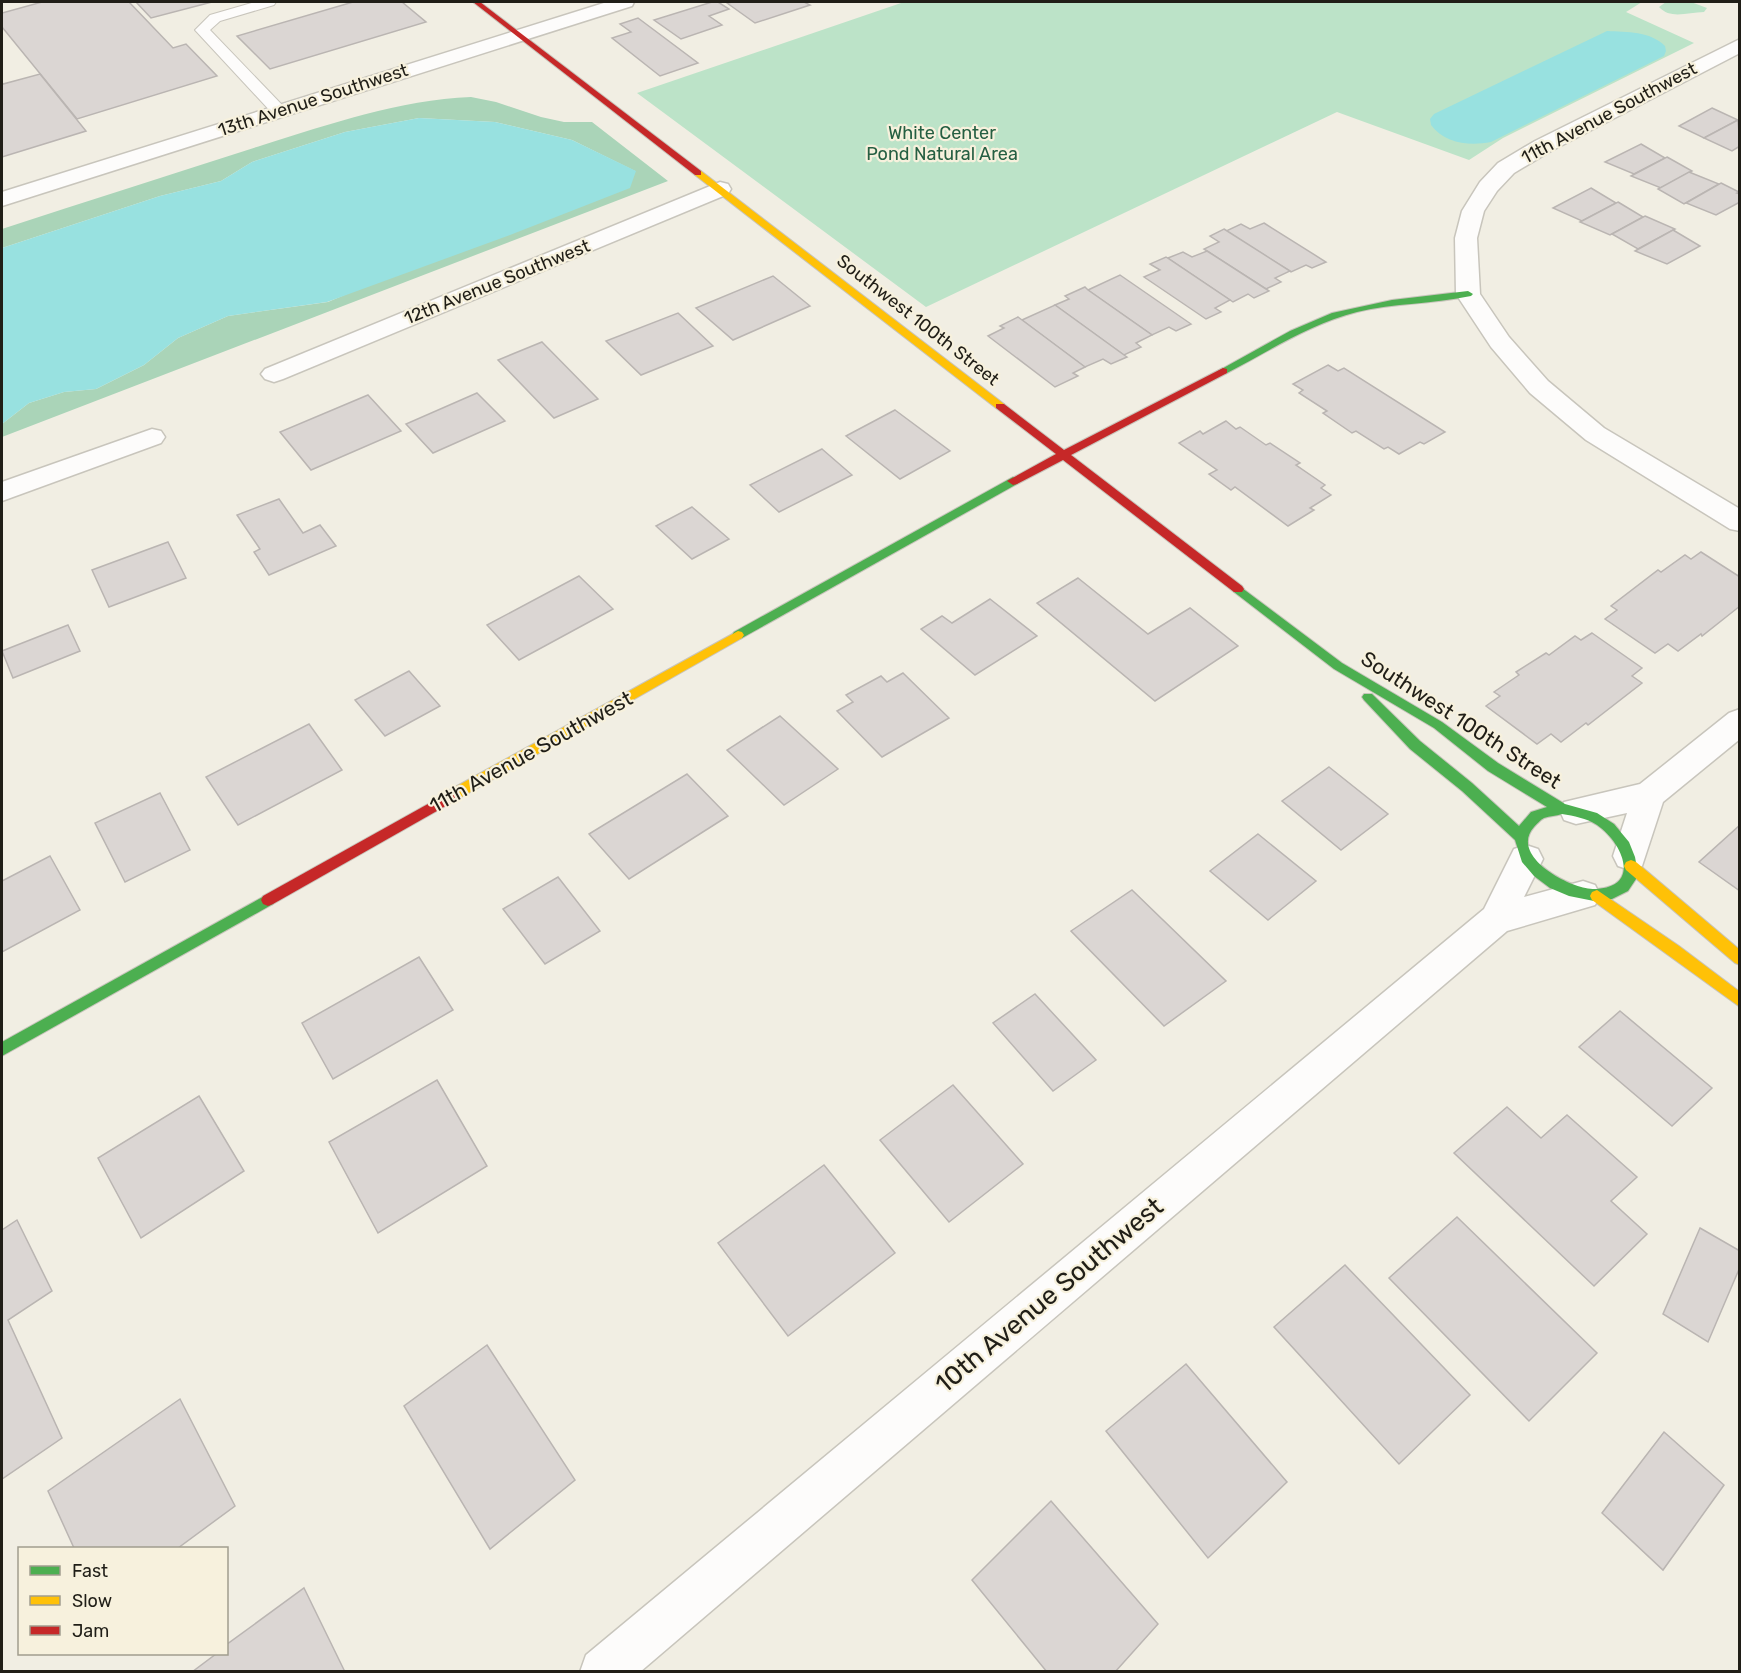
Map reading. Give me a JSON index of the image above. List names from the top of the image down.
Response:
{
  "streets": {
    "street": [
      "13th Avenue Southwest",
      "11th Avenue Southwest",
      "12th Avenue Southwest",
      "Southwest 100th Street",
      "10th Avenue Southwest"
    ]
  },
  "crossings": [
    ["13th Avenue Southwest", "Southwest 100th Street"],
    ["11th Avenue Southwest", "Southwest 100th Street"],
    ["12th Avenue Southwest", "Southwest 100th Street"],
    ["Southwest 100th Street", "10th Avenue Southwest"]
  ],
  "parks": ["White Center Pond Natural Area"],
  "legend": ["Fast", "Slow", "Jam"]
}
